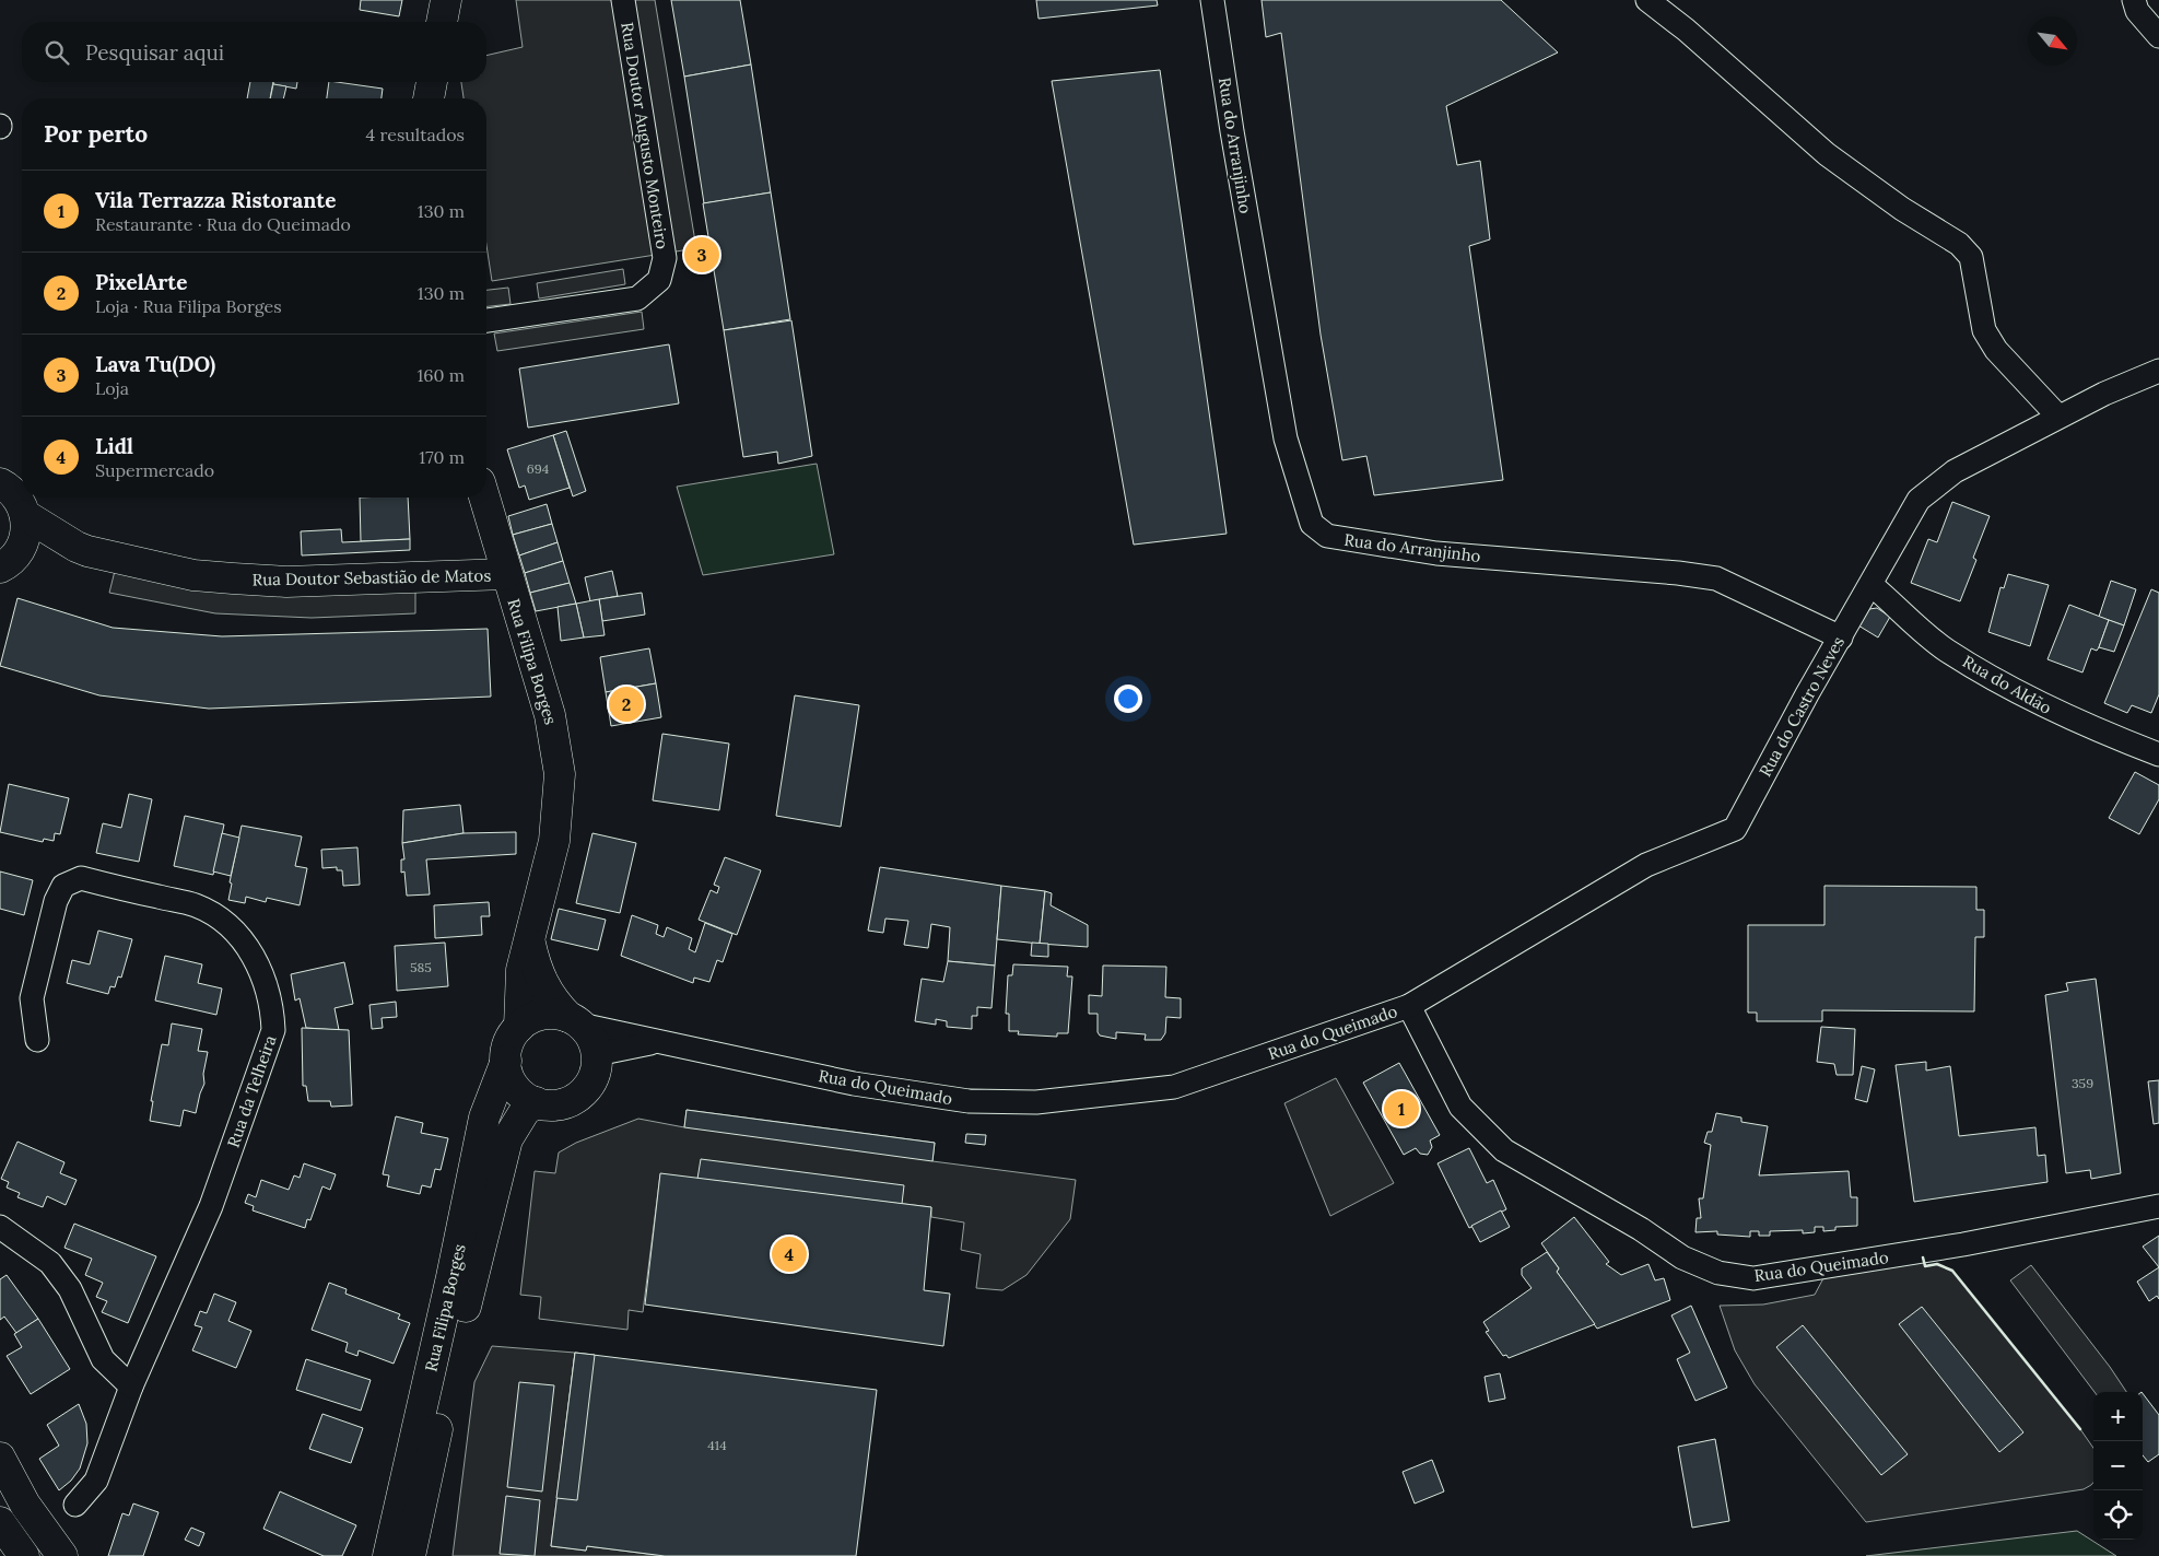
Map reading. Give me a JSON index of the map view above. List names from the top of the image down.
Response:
{
  "streets": {
    "main road": ["Rua Doutor Sebastião de Matos", "Rua Filipa Borges"],
    "street": [
      "Rua Doutor Augusto Monteiro",
      "Rua do Arranjinho",
      "Rua do Aldão",
      "Rua do Castro Neves",
      "Rua do Queimado",
      "Rua da Telheira"
    ]
  },
  "crossings": [
    ["Rua do Arranjinho", "Rua do Castro Neves"],
    ["Rua Doutor Sebastião de Matos", "Rua Filipa Borges"],
    ["Rua Filipa Borges", "Rua do Queimado"],
    ["Rua do Aldão", "Rua do Castro Neves"],
    ["Rua do Castro Neves", "Rua do Queimado"]
  ],
  "house_numbers": [
    "694",
    "585",
    "359",
    "414"
  ],
  "north": "bottom right",
  "page": {
    "search": "Pesquisar aqui",
    "heading": ["Por perto", "4 resultados"],
    "list": [
      {
        "mark": "1",
        "name": "Vila Terrazza Ristorante",
        "note": "Restaurante · Rua do Queimado",
        "value": "130 m"
      },
      {
        "mark": "2",
        "name": "PixelArte",
        "note": "Loja · Rua Filipa Borges",
        "value": "130 m"
      },
      {
        "mark": "3",
        "name": "Lava Tu(DO)",
        "note": "Loja",
        "value": "160 m"
      },
      {
        "mark": "4",
        "name": "Lidl",
        "note": "Supermercado",
        "value": "170 m"
      }
    ],
    "pins": [
      "3",
      "2",
      "1",
      "4"
    ],
    "map_buttons": ["+", "−"]
  }
}
